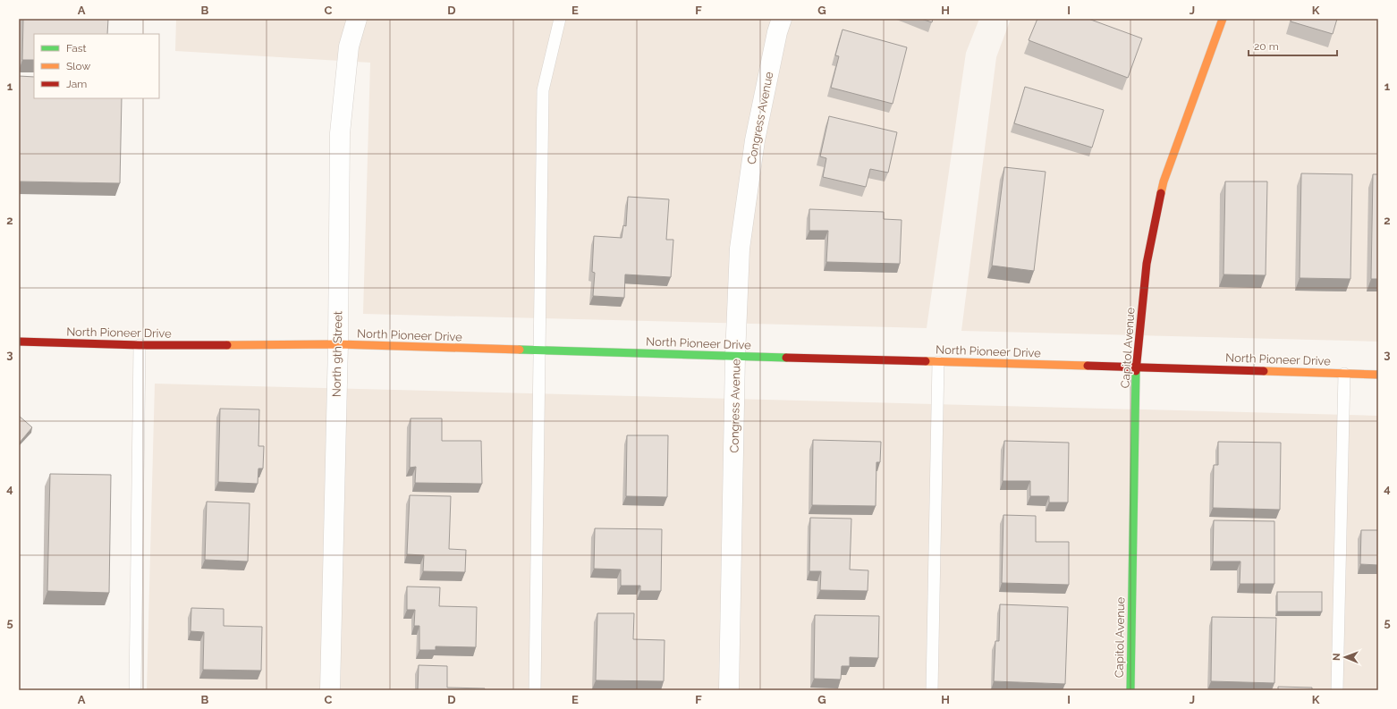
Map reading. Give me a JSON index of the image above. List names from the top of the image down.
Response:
{
  "streets": {
    "street": [
      "Congress Avenue",
      "North Pioneer Drive",
      "Capitol Avenue",
      "North 9th Street"
    ]
  },
  "crossings": [
    ["Congress Avenue", "North Pioneer Drive"],
    ["North Pioneer Drive", "Capitol Avenue"],
    ["North Pioneer Drive", "North 9th Street"]
  ],
  "legend": ["Fast", "Slow", "Jam"],
  "scale_bar": "20 m",
  "north": "left",
  "grid": {
    "columns": [
      "A",
      "B",
      "C",
      "D",
      "E",
      "F",
      "G",
      "H",
      "I",
      "J",
      "K"
    ],
    "rows": [
      "1",
      "2",
      "3",
      "4",
      "5"
    ]
  }
}
